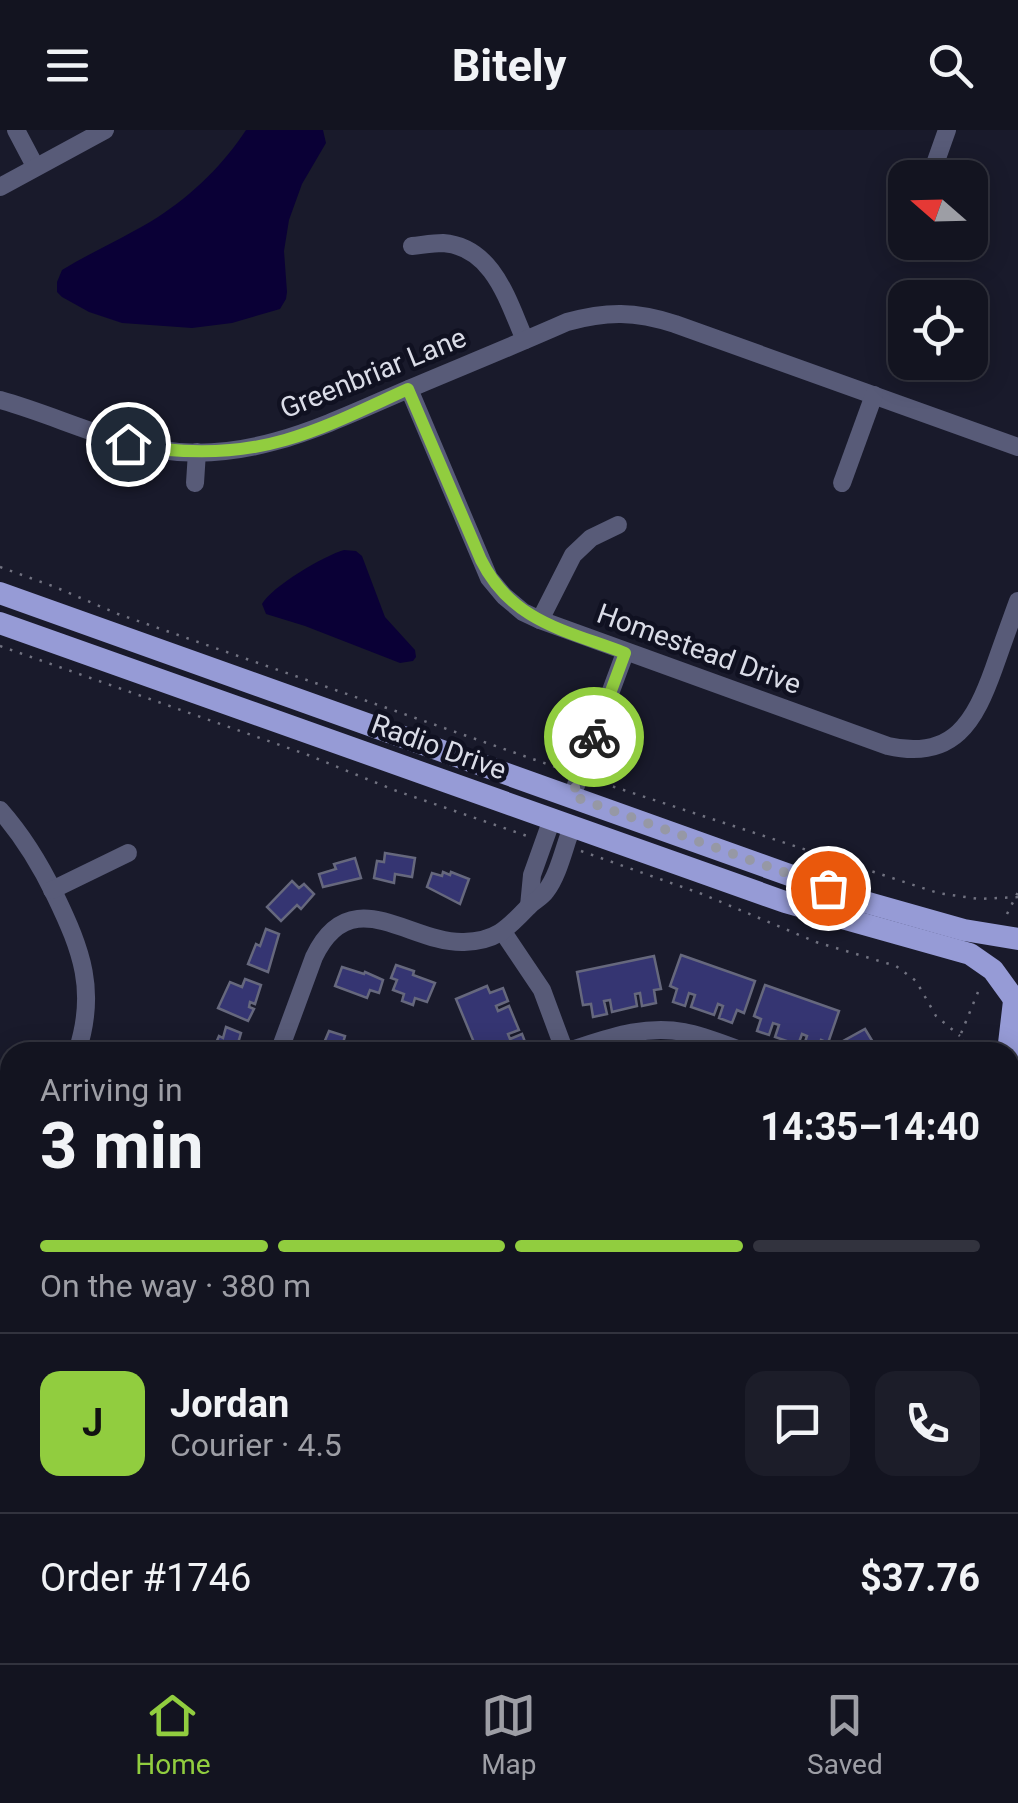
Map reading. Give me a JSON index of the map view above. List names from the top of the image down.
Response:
{
  "streets": {
    "main road": ["Radio Drive"],
    "street": ["Greenbriar Lane", "Homestead Drive"]
  },
  "crossings": [
    ["Greenbriar Lane", "Homestead Drive"]
  ],
  "north": "left",
  "page": {
    "header": "Bitely",
    "heading": ["3 min", "Arriving in", "14:35–14:40"],
    "panel": [
      "Jordan",
      "Courier · 4.5",
      "Order #1746",
      "$37.76"
    ],
    "bar": "On the way · 380 m",
    "round": "J",
    "tabs": ["Home", "Map", "Saved"]
  }
}
